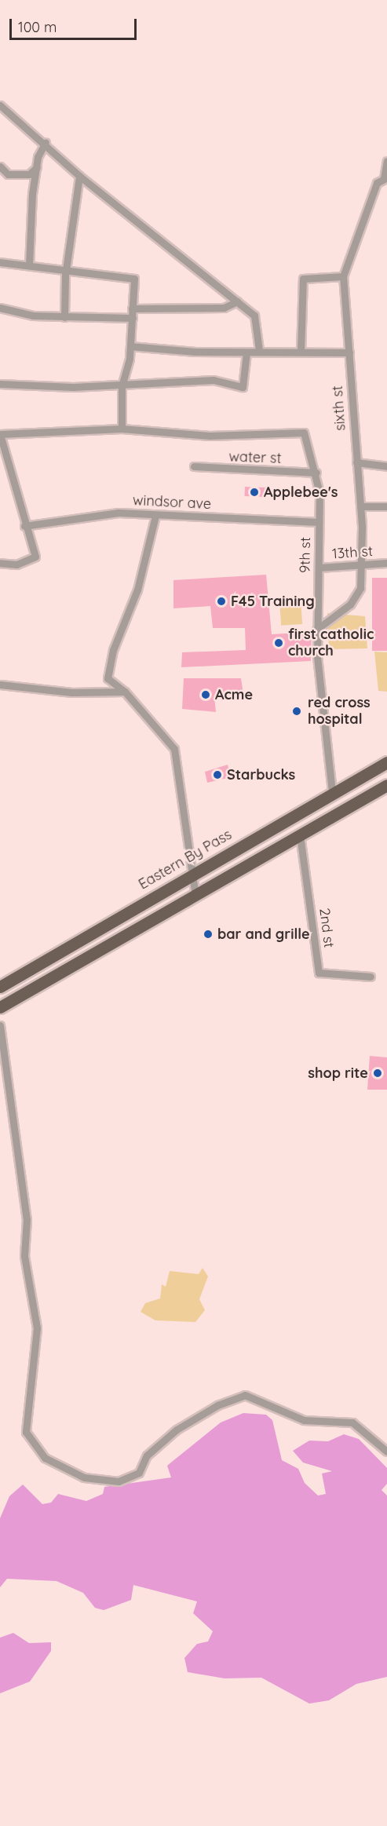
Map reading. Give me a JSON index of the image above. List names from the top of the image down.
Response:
{
  "streets": {
    "main road": ["Eastern By Pass"],
    "street": [
      "sixth st",
      "water st",
      "windsor ave",
      "13th st",
      "9th st",
      "2nd st"
    ]
  },
  "crossings": [
    ["sixth st", "13th st"],
    ["sixth st", "9th st"],
    ["water st", "9th st"],
    ["windsor ave", "9th st"],
    ["13th st", "9th st"],
    ["9th st", "Eastern By Pass"]
  ],
  "places": [
    "Applebee's",
    "F45 Training",
    "first catholic church",
    "Acme",
    "red cross hospital",
    "Starbucks",
    "bar and grille",
    "shop rite"
  ],
  "scale_bar": "100 m"
}
